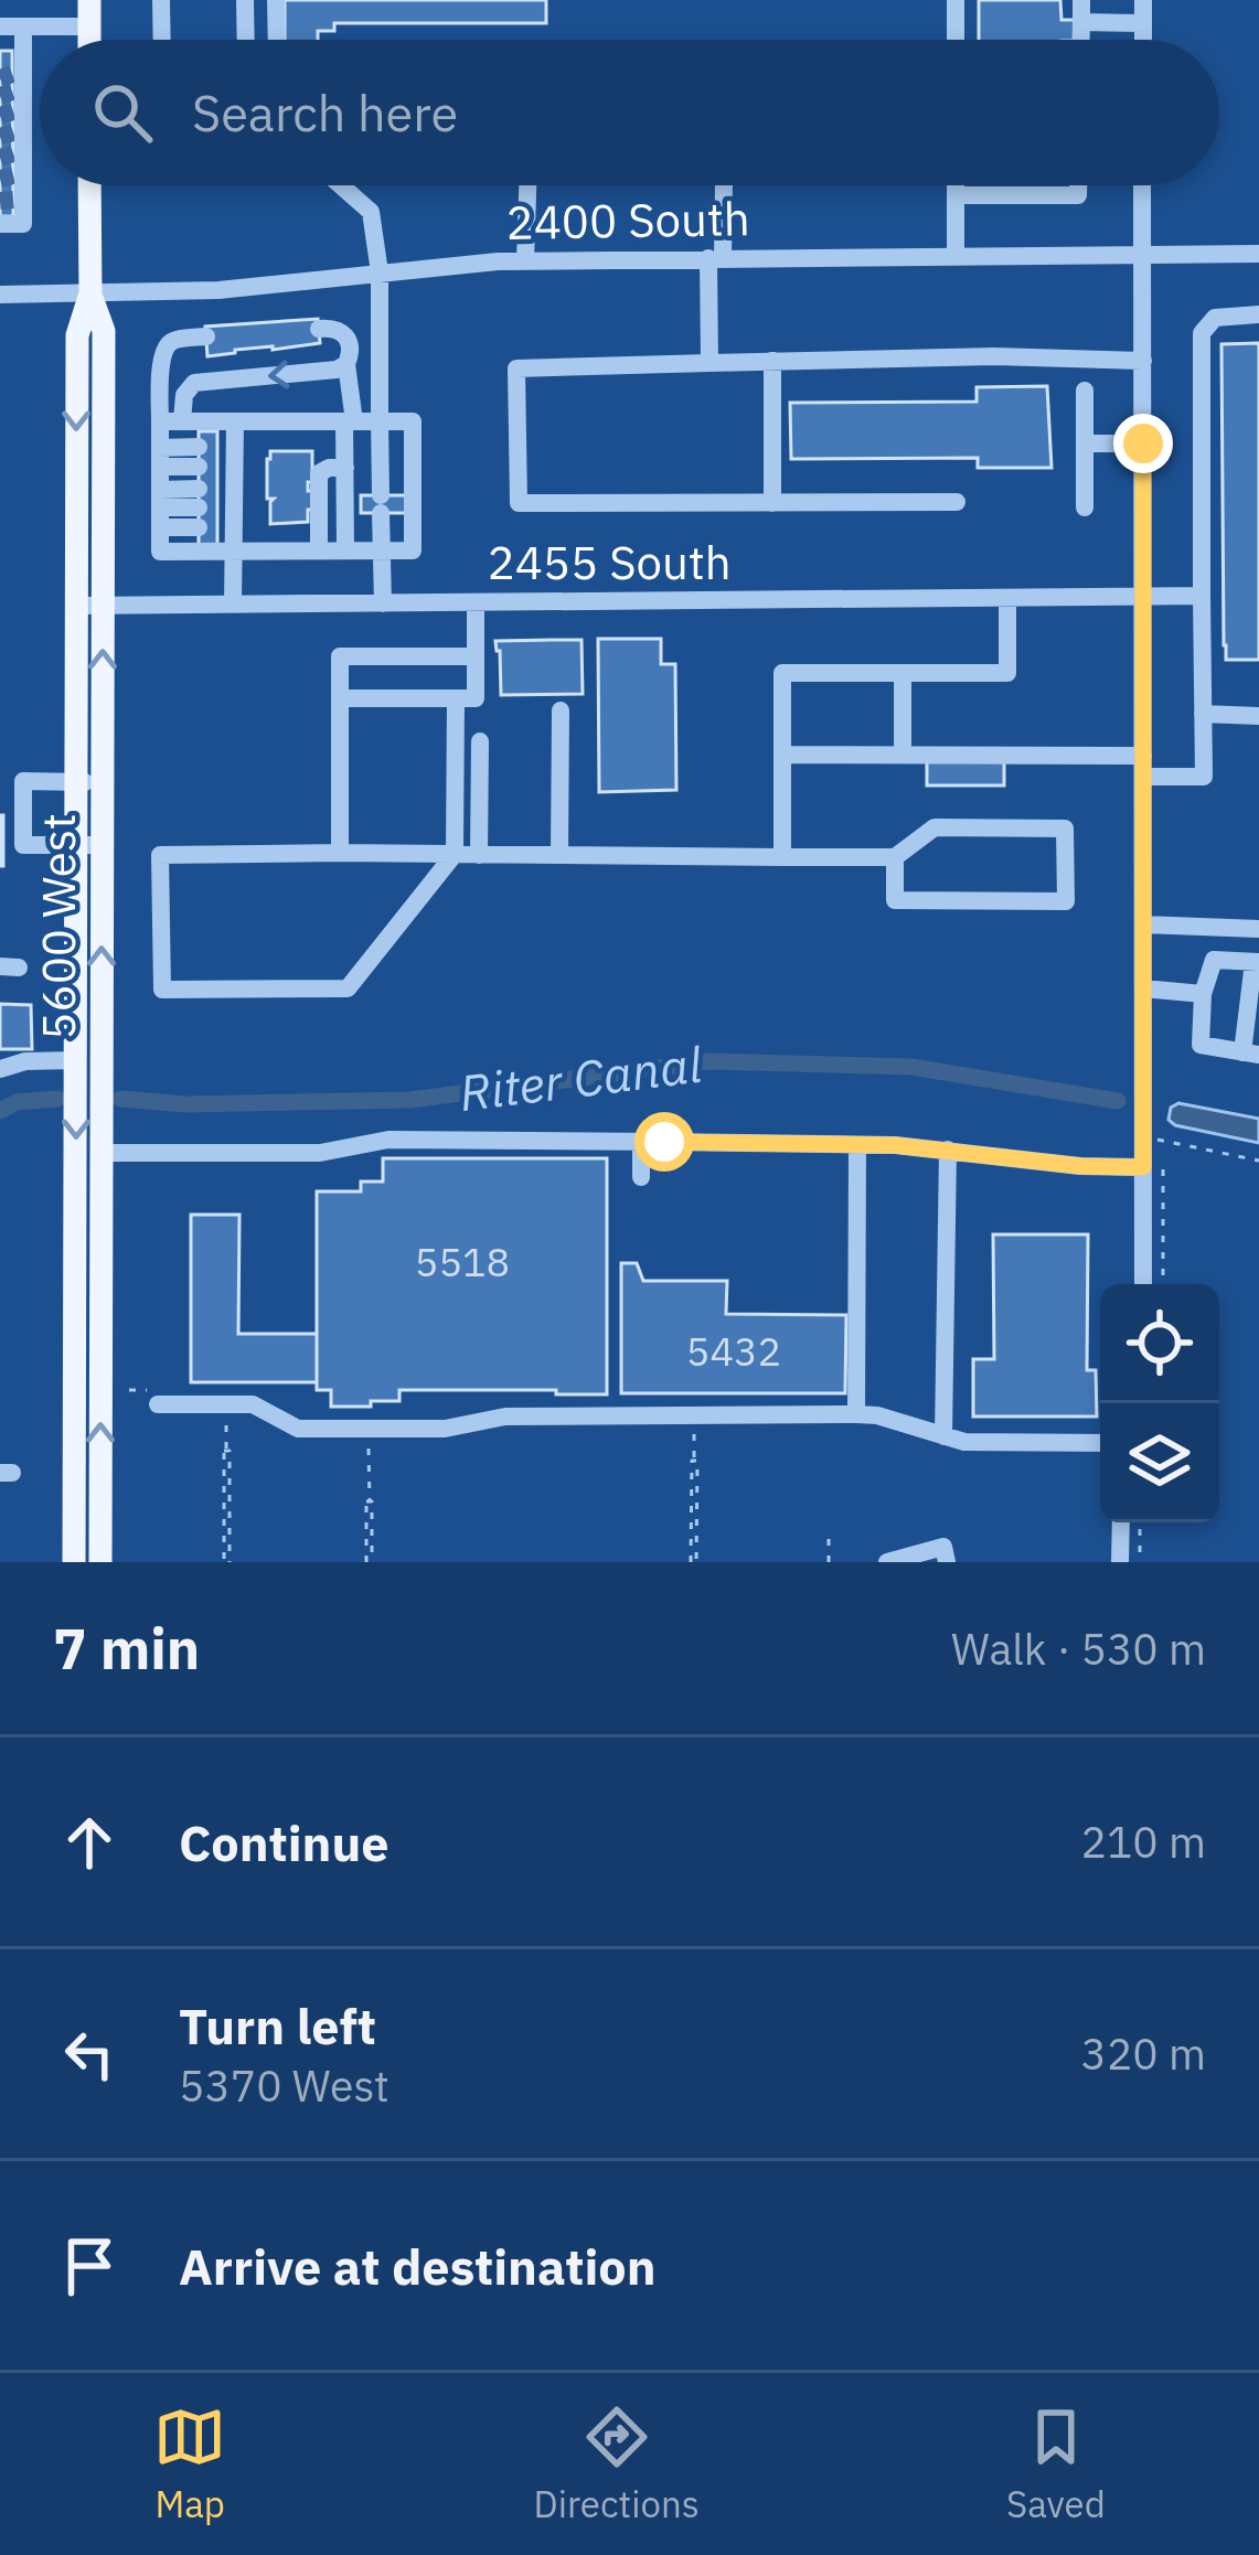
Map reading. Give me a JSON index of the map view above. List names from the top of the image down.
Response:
{
  "streets": {
    "main road": ["5600 West"],
    "street": ["2400 South", "2455 South"]
  },
  "crossings": [
    ["2400 South", "5600 West"],
    ["2455 South", "5600 West"]
  ],
  "water": ["Riter Canal"],
  "house_numbers": ["5518", "5432"],
  "page": {
    "search": "Search here",
    "heading": ["7 min", "Walk · 530 m"],
    "list": [
      ["Continue", "210 m"],
      ["Turn left", "5370 West", "320 m"],
      "Arrive at destination"
    ],
    "nav": ["Map", "Directions", "Saved"]
  }
}
